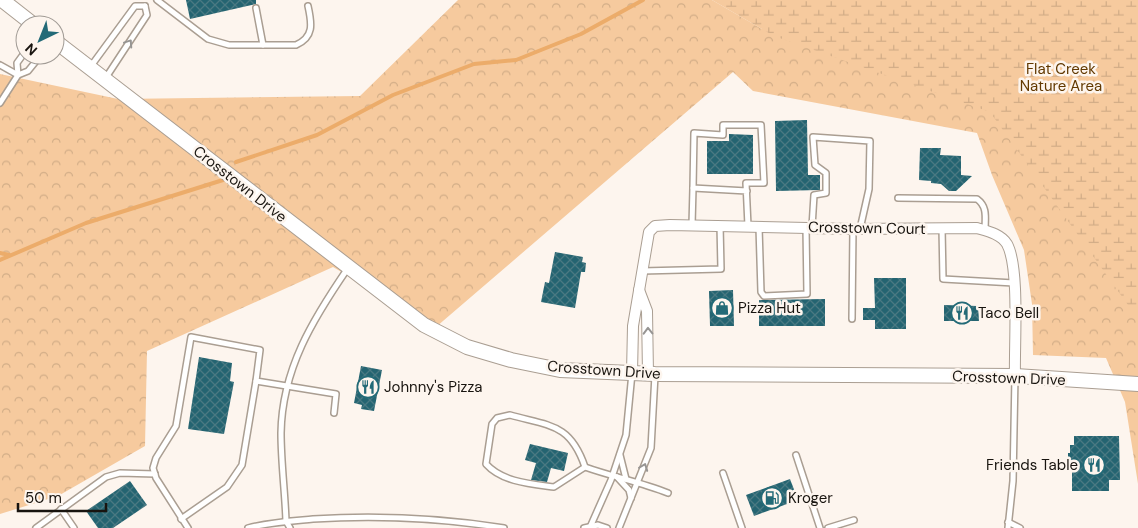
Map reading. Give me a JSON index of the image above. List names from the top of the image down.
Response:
{
  "streets": {
    "street": ["Crosstown Drive", "Crosstown Court"]
  },
  "crossings": [
    ["Crosstown Drive", "Crosstown Court"]
  ],
  "parks": ["Flat Creek Nature Area"],
  "places": {
    "shop": ["Pizza Hut"],
    "restaurant": ["Taco Bell", "Johnny's Pizza", "Friends Table"],
    "fuel station": ["Kroger"]
  },
  "scale_bar": "50 m",
  "north": "bottom left"
}
